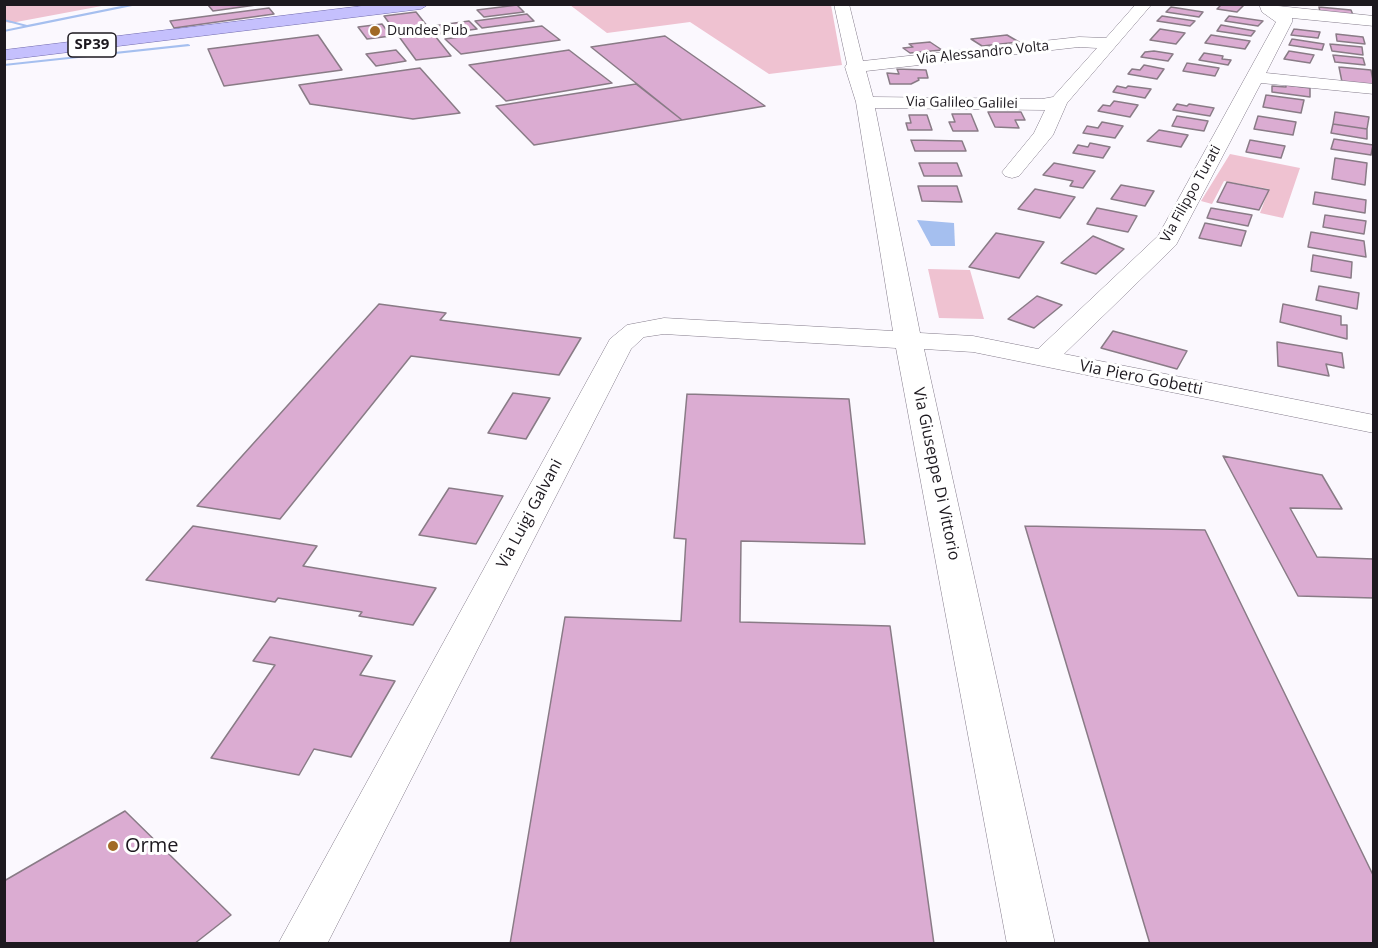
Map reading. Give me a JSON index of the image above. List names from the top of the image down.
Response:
{
  "streets": {
    "main road": ["SP39"],
    "street": [
      "Via Alessandro Volta",
      "Via Galileo Galilei",
      "Via Filippo Turati",
      "Via Piero Gobetti",
      "Via Giuseppe Di Vittorio",
      "Via Luigi Galvani"
    ]
  },
  "crossings": [
    ["Via Alessandro Volta", "Via Giuseppe Di Vittorio"],
    ["Via Galileo Galilei", "Via Giuseppe Di Vittorio"],
    ["Via Filippo Turati", "Via Piero Gobetti"],
    ["Via Piero Gobetti", "Via Giuseppe Di Vittorio"],
    ["Via Piero Gobetti", "Via Luigi Galvani"],
    ["Via Giuseppe Di Vittorio", "Via Luigi Galvani"]
  ],
  "places": ["Dundee Pub", "Orme"]
}
